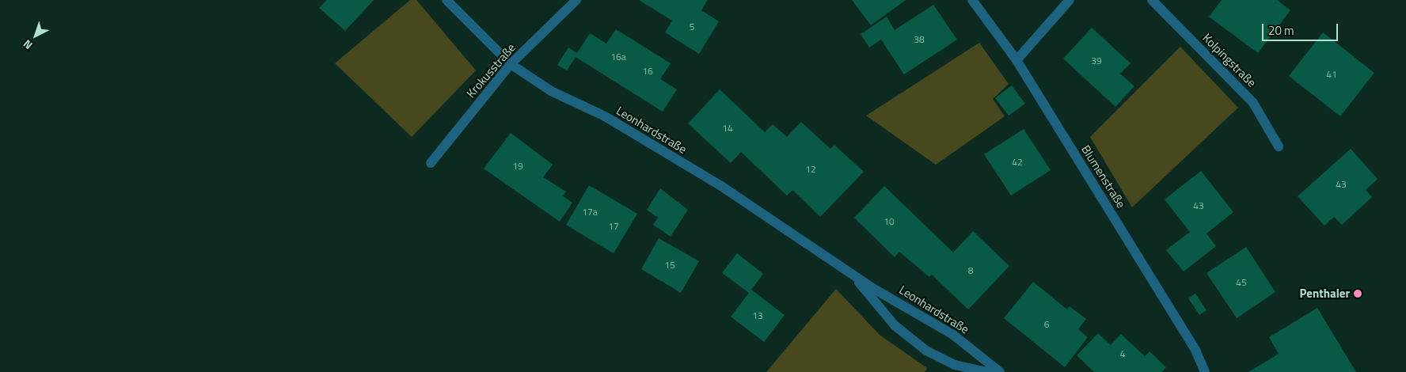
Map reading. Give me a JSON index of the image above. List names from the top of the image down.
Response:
{
  "streets": {
    "street": [
      "Kolpingstraße",
      "Krokusstraße",
      "Leonhardstraße",
      "Blumenstraße"
    ]
  },
  "crossings": [
    ["Krokusstraße", "Leonhardstraße"]
  ],
  "places": ["Penthaler"],
  "house_numbers": [
    "5",
    "38",
    "16a",
    "39",
    "16",
    "41",
    "14",
    "42",
    "19",
    "12",
    "43",
    "43",
    "17a",
    "10",
    "17",
    "15",
    "8",
    "45",
    "13",
    "6",
    "4"
  ],
  "scale_bar": "20 m",
  "north": "bottom left"
}
